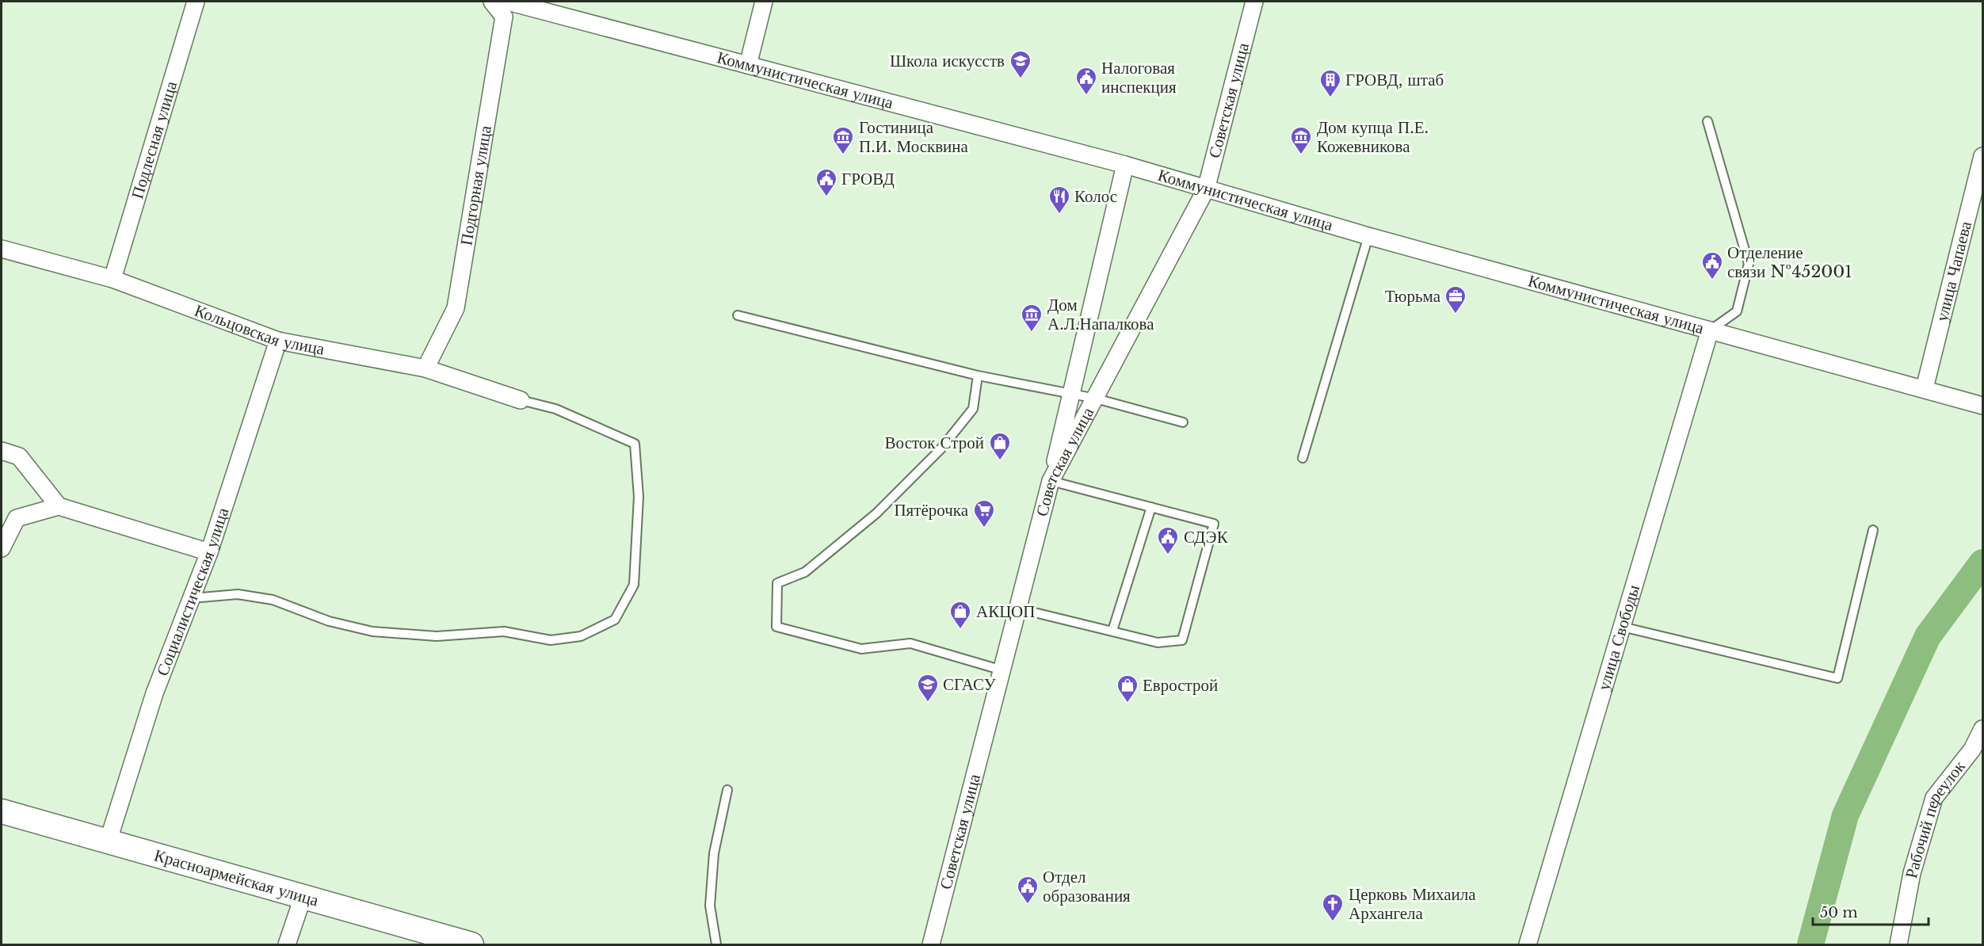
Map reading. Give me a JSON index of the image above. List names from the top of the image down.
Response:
{
  "streets": {
    "main road": ["Красноармейская улица"],
    "street": [
      "Коммунистическая улица",
      "Советская улица",
      "Подлесная улица",
      "Подгорная улица",
      "улица Чапаева",
      "Кольцовская улица",
      "Социалистическая улица",
      "улица Свободы",
      "Рабочий переулок"
    ]
  },
  "crossings": [
    ["Коммунистическая улица", "Советская улица"],
    ["Коммунистическая улица", "улица Чапаева"],
    ["Коммунистическая улица", "улица Свободы"],
    ["Подлесная улица", "Кольцовская улица"],
    ["Подгорная улица", "Кольцовская улица"],
    ["Кольцовская улица", "Социалистическая улица"],
    ["Социалистическая улица", "Красноармейская улица"]
  ],
  "places": {
    "school or university": ["Школа искусств", "СГАСУ"],
    "public building": [
      "Налоговая инспекция",
      "ГРОВД",
      "Отделение связи №452001",
      "СДЭК",
      "Отдел образования"
    ],
    "building": ["ГРОВД, штаб"],
    "museum": ["Гостиница П.И. Москвина", "Дом купца П.Е. Кожевникова", "Дом А.Л.Напалкова"],
    "restaurant": ["Колос"],
    "office": ["Тюрьма"],
    "shop": ["Восток Строй", "АКЦОП", "Еврострой"],
    "supermarket": ["Пятёрочка"],
    "church": ["Церковь Михаила Архангела"]
  },
  "scale_bar": "50 m"
}
